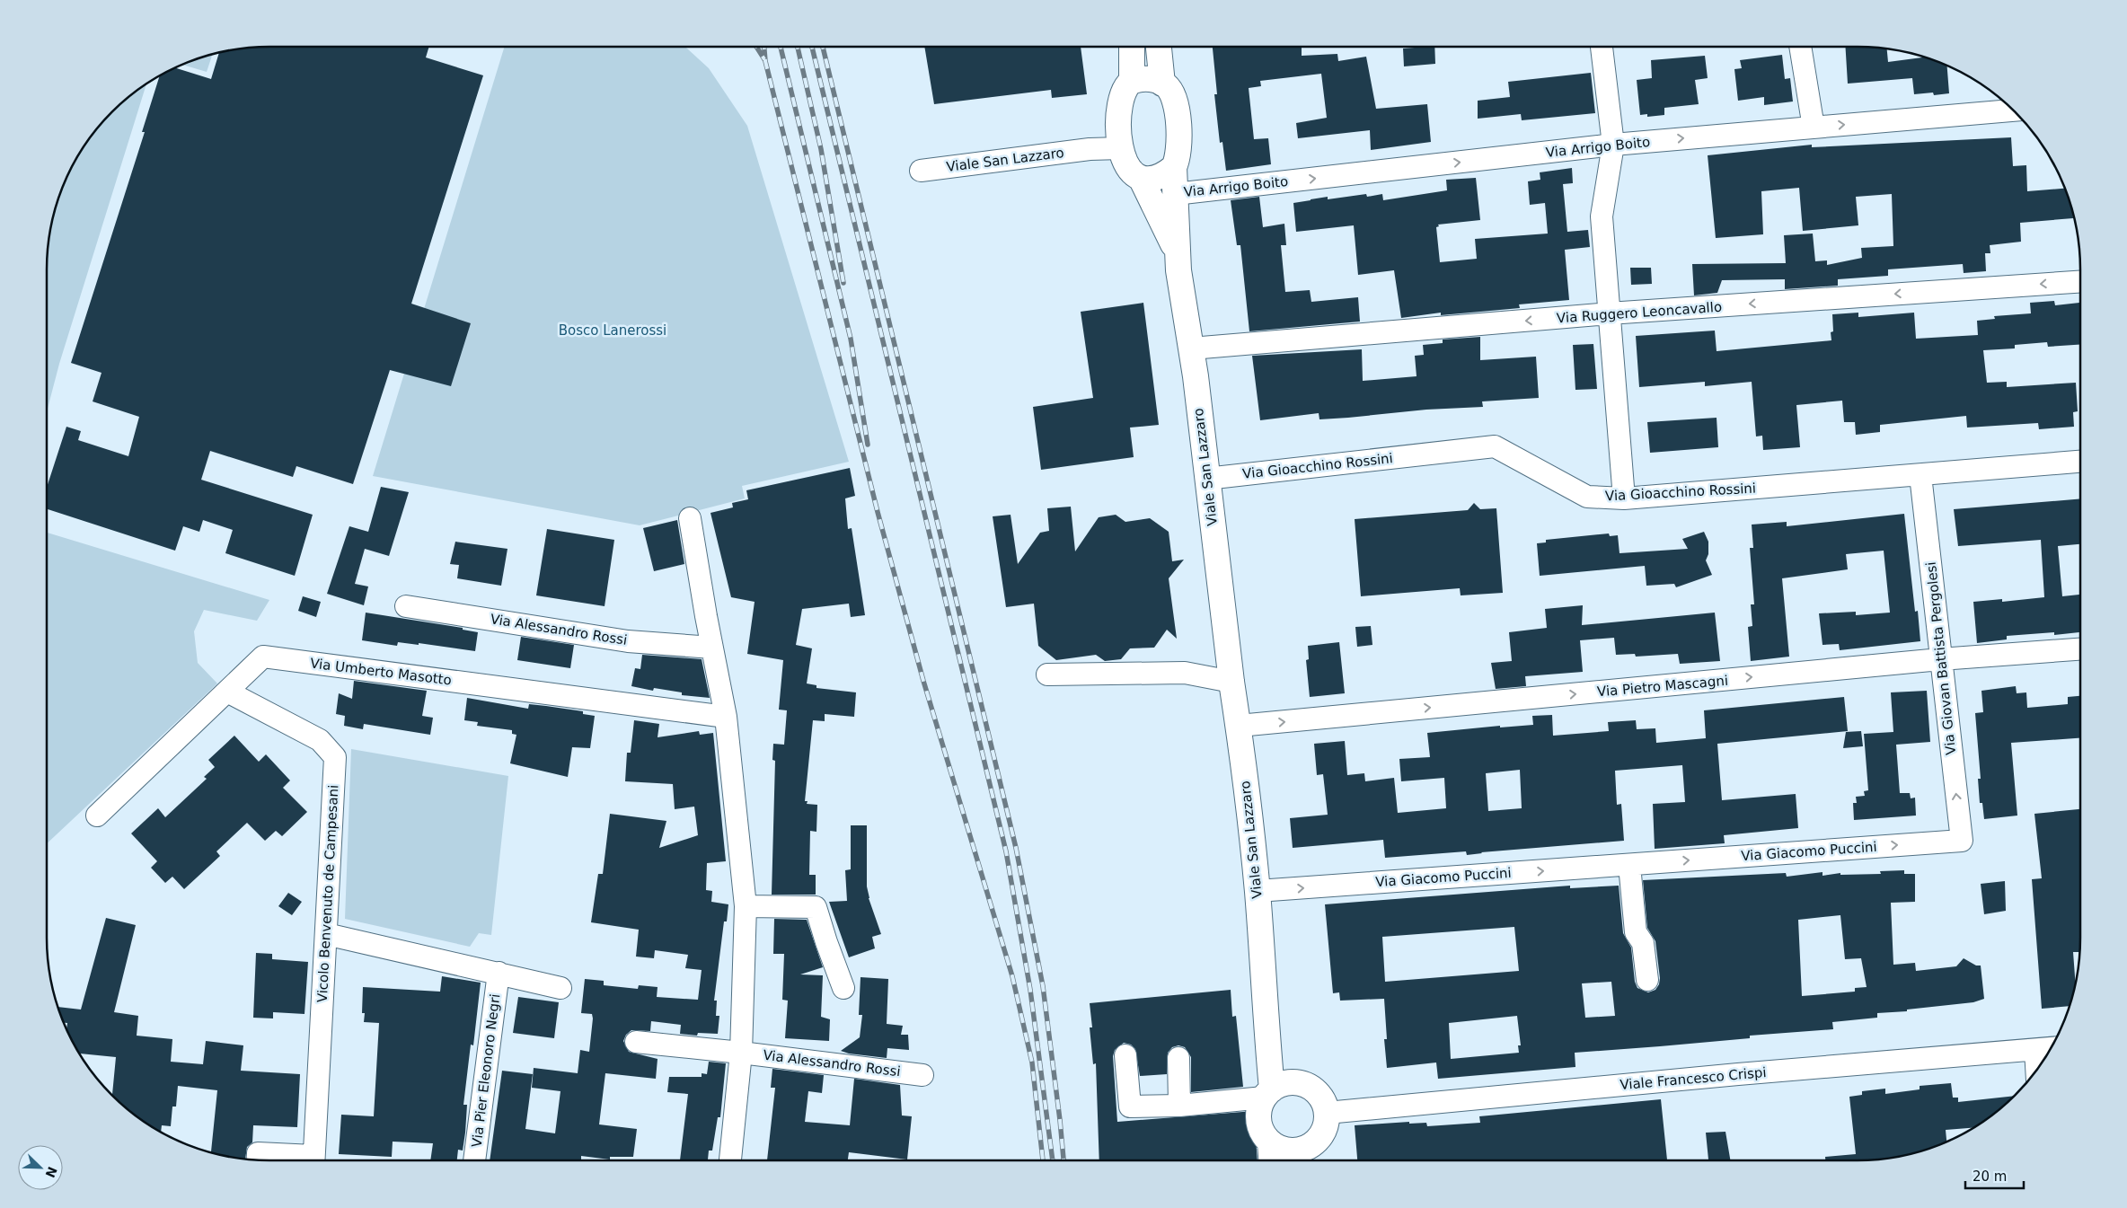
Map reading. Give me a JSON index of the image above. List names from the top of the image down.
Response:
{
  "streets": {
    "main road": ["Viale San Lazzaro"],
    "street": [
      "Via Arrigo Boito",
      "Via Ruggero Leoncavallo",
      "Via Gioacchino Rossini",
      "Via Alessandro Rossi",
      "Via Giovan Battista Pergolesi",
      "Via Umberto Masotto",
      "Via Pietro Mascagni",
      "Via Giacomo Puccini",
      "Vicolo Benvenuto de Campesani",
      "Via Pier Eleonoro Negri",
      "Viale Francesco Crispi"
    ]
  },
  "crossings": [
    ["Via Arrigo Boito", "Viale San Lazzaro"],
    ["Viale San Lazzaro", "Via Ruggero Leoncavallo"],
    ["Viale San Lazzaro", "Via Gioacchino Rossini"],
    ["Viale San Lazzaro", "Via Pietro Mascagni"],
    ["Viale San Lazzaro", "Via Giacomo Puccini"],
    ["Viale San Lazzaro", "Viale Francesco Crispi"],
    ["Via Gioacchino Rossini", "Via Giovan Battista Pergolesi"],
    ["Via Giovan Battista Pergolesi", "Via Pietro Mascagni"],
    ["Via Giovan Battista Pergolesi", "Via Giacomo Puccini"],
    ["Via Umberto Masotto", "Vicolo Benvenuto de Campesani"]
  ],
  "one_way": [
    "Via Arrigo Boito",
    "Via Ruggero Leoncavallo",
    "Via Giovan Battista Pergolesi",
    "Via Pietro Mascagni",
    "Via Giacomo Puccini"
  ],
  "parks": ["Bosco Lanerossi"],
  "scale_bar": "20 m",
  "north": "bottom right"
}
